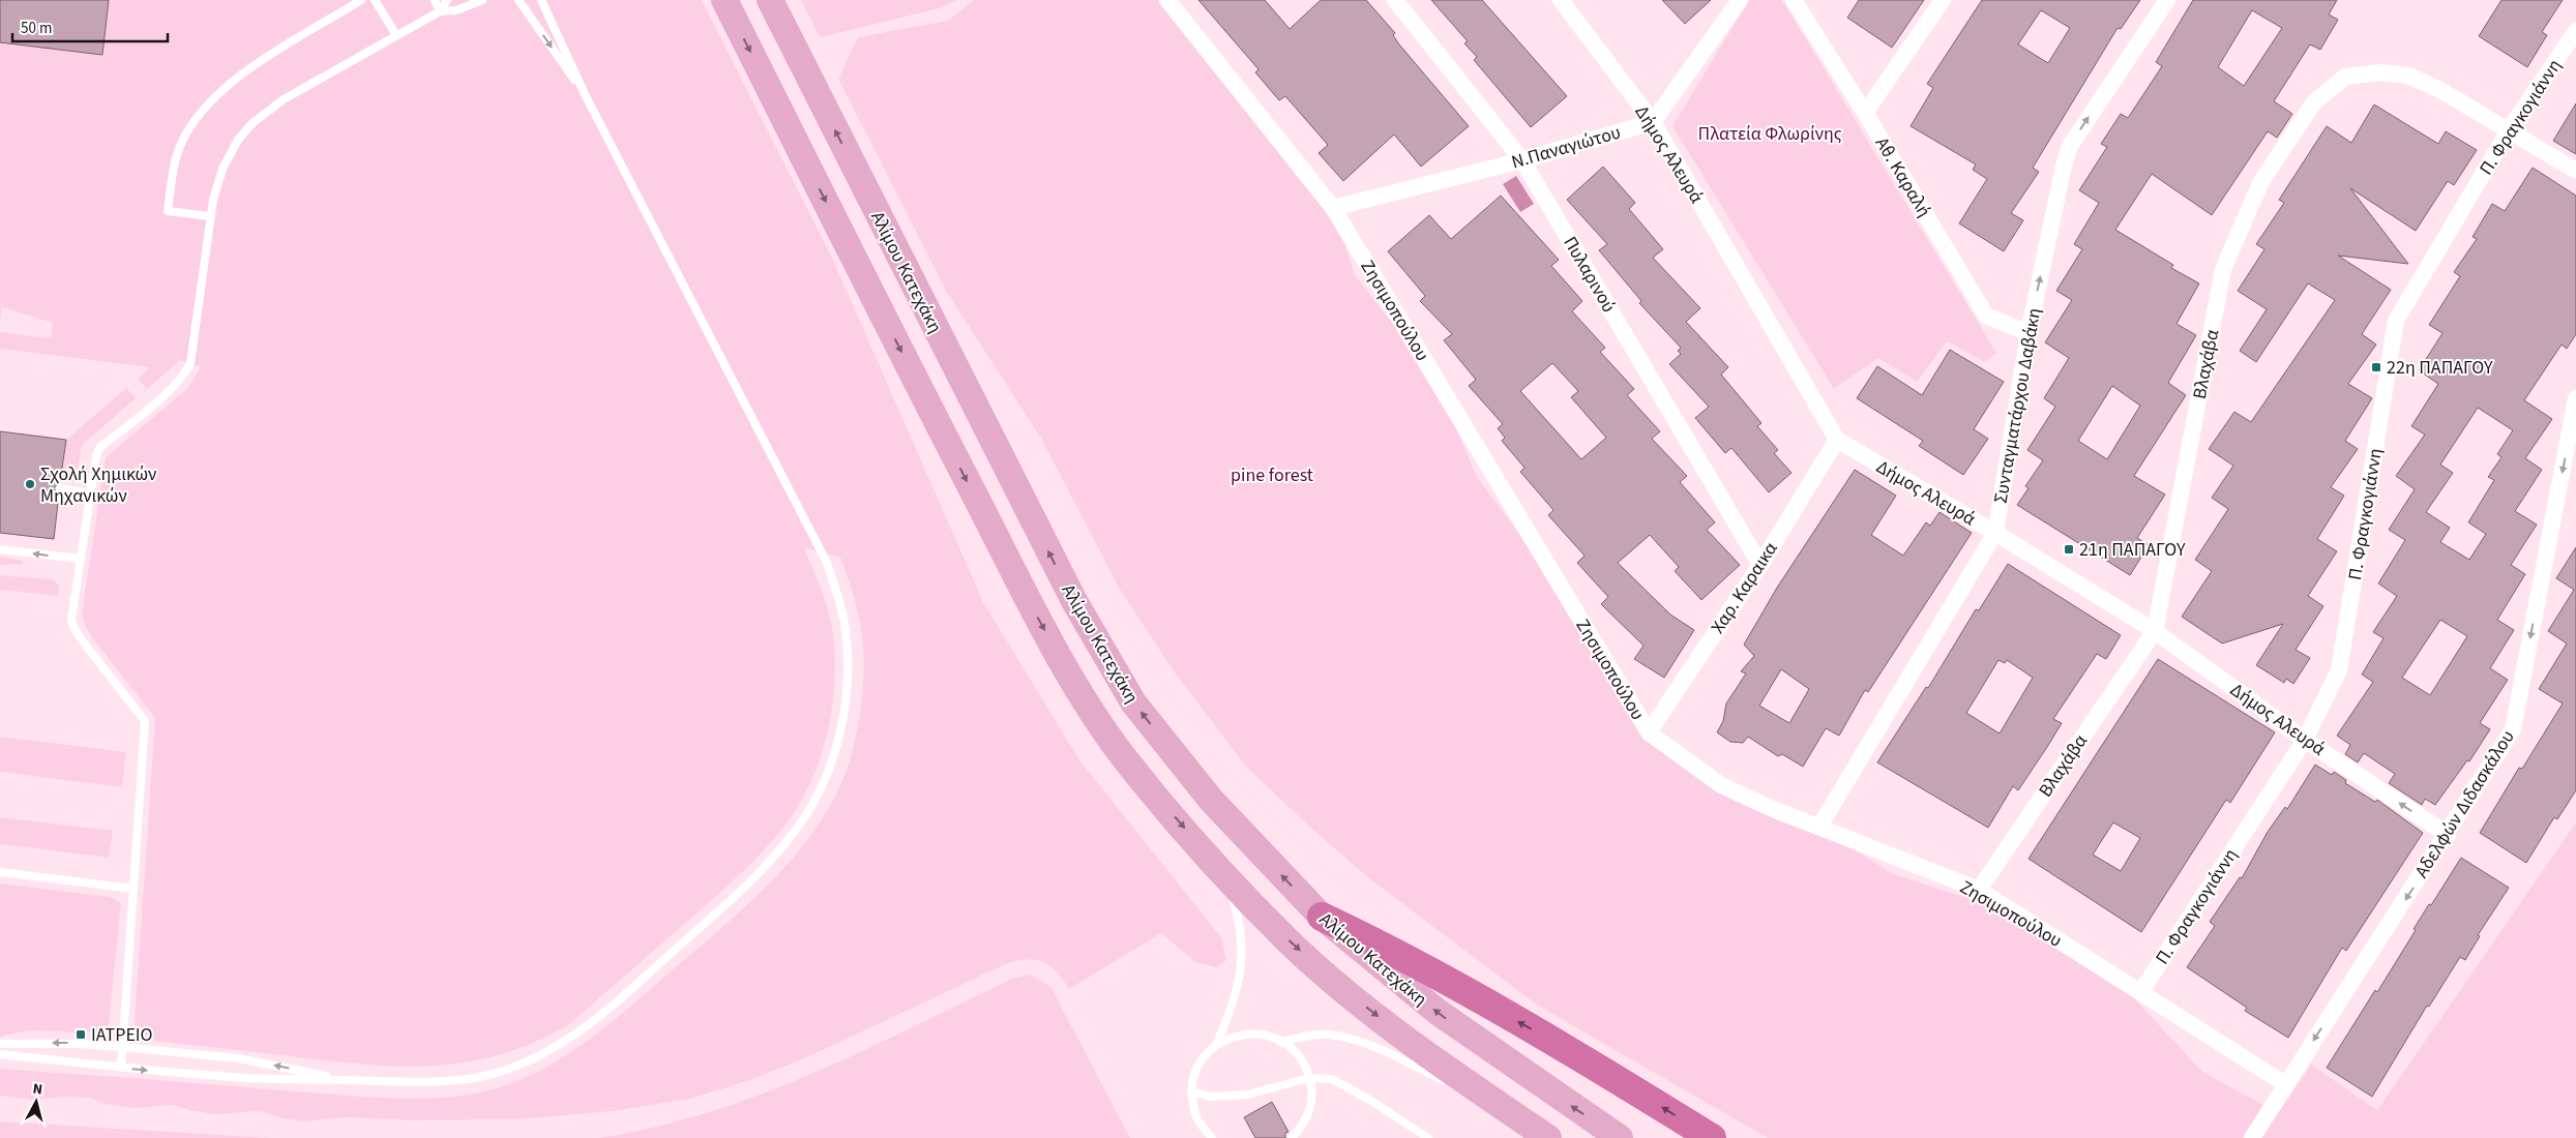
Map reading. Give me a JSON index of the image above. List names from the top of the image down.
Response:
{
  "streets": {
    "main road": ["Αλίμου Κατεχάκη"],
    "street": [
      "Π. Φραγκογιάννη",
      "Ν.Παναγιώτου",
      "Δήμος Αλευρά",
      "Αθ. Καραλή",
      "Πυλαρινού",
      "Ζησιμοπούλου",
      "Βλαχάβα",
      "Συνταγματάρχου Δαβάκη",
      "Χαρ. Καραικα",
      "Αδελφών Διδασκάλου"
    ]
  },
  "crossings": [
    ["Π. Φραγκογιάννη", "Δήμος Αλευρά"],
    ["Π. Φραγκογιάννη", "Ζησιμοπούλου"],
    ["Π. Φραγκογιάννη", "Βλαχάβα"],
    ["Ν.Παναγιώτου", "Δήμος Αλευρά"],
    ["Ν.Παναγιώτου", "Πυλαρινού"],
    ["Ν.Παναγιώτου", "Ζησιμοπούλου"],
    ["Δήμος Αλευρά", "Βλαχάβα"],
    ["Δήμος Αλευρά", "Συνταγματάρχου Δαβάκη"],
    ["Δήμος Αλευρά", "Χαρ. Καραικα"],
    ["Δήμος Αλευρά", "Αδελφών Διδασκάλου"],
    ["Αθ. Καραλή", "Συνταγματάρχου Δαβάκη"],
    ["Πυλαρινού", "Χαρ. Καραικα"],
    ["Ζησιμοπούλου", "Βλαχάβα"],
    ["Ζησιμοπούλου", "Συνταγματάρχου Δαβάκη"],
    ["Ζησιμοπούλου", "Χαρ. Καραικα"],
    ["Ζησιμοπούλου", "Αδελφών Διδασκάλου"]
  ],
  "one_way": ["Συνταγματάρχου Δαβάκη", "Αδελφών Διδασκάλου"],
  "parks": ["Πλατεία Φλωρίνης", "pine forest"],
  "places": {
    "transit": ["22η ΠΑΠΑΓΟΥ", "21η ΠΑΠΑΓΟΥ", "ΙΑΤΡΕΙΟ"],
    "other": ["Σχολή Χημικών Μηχανικών"]
  },
  "scale_bar": "50 m",
  "north": "top"
}
